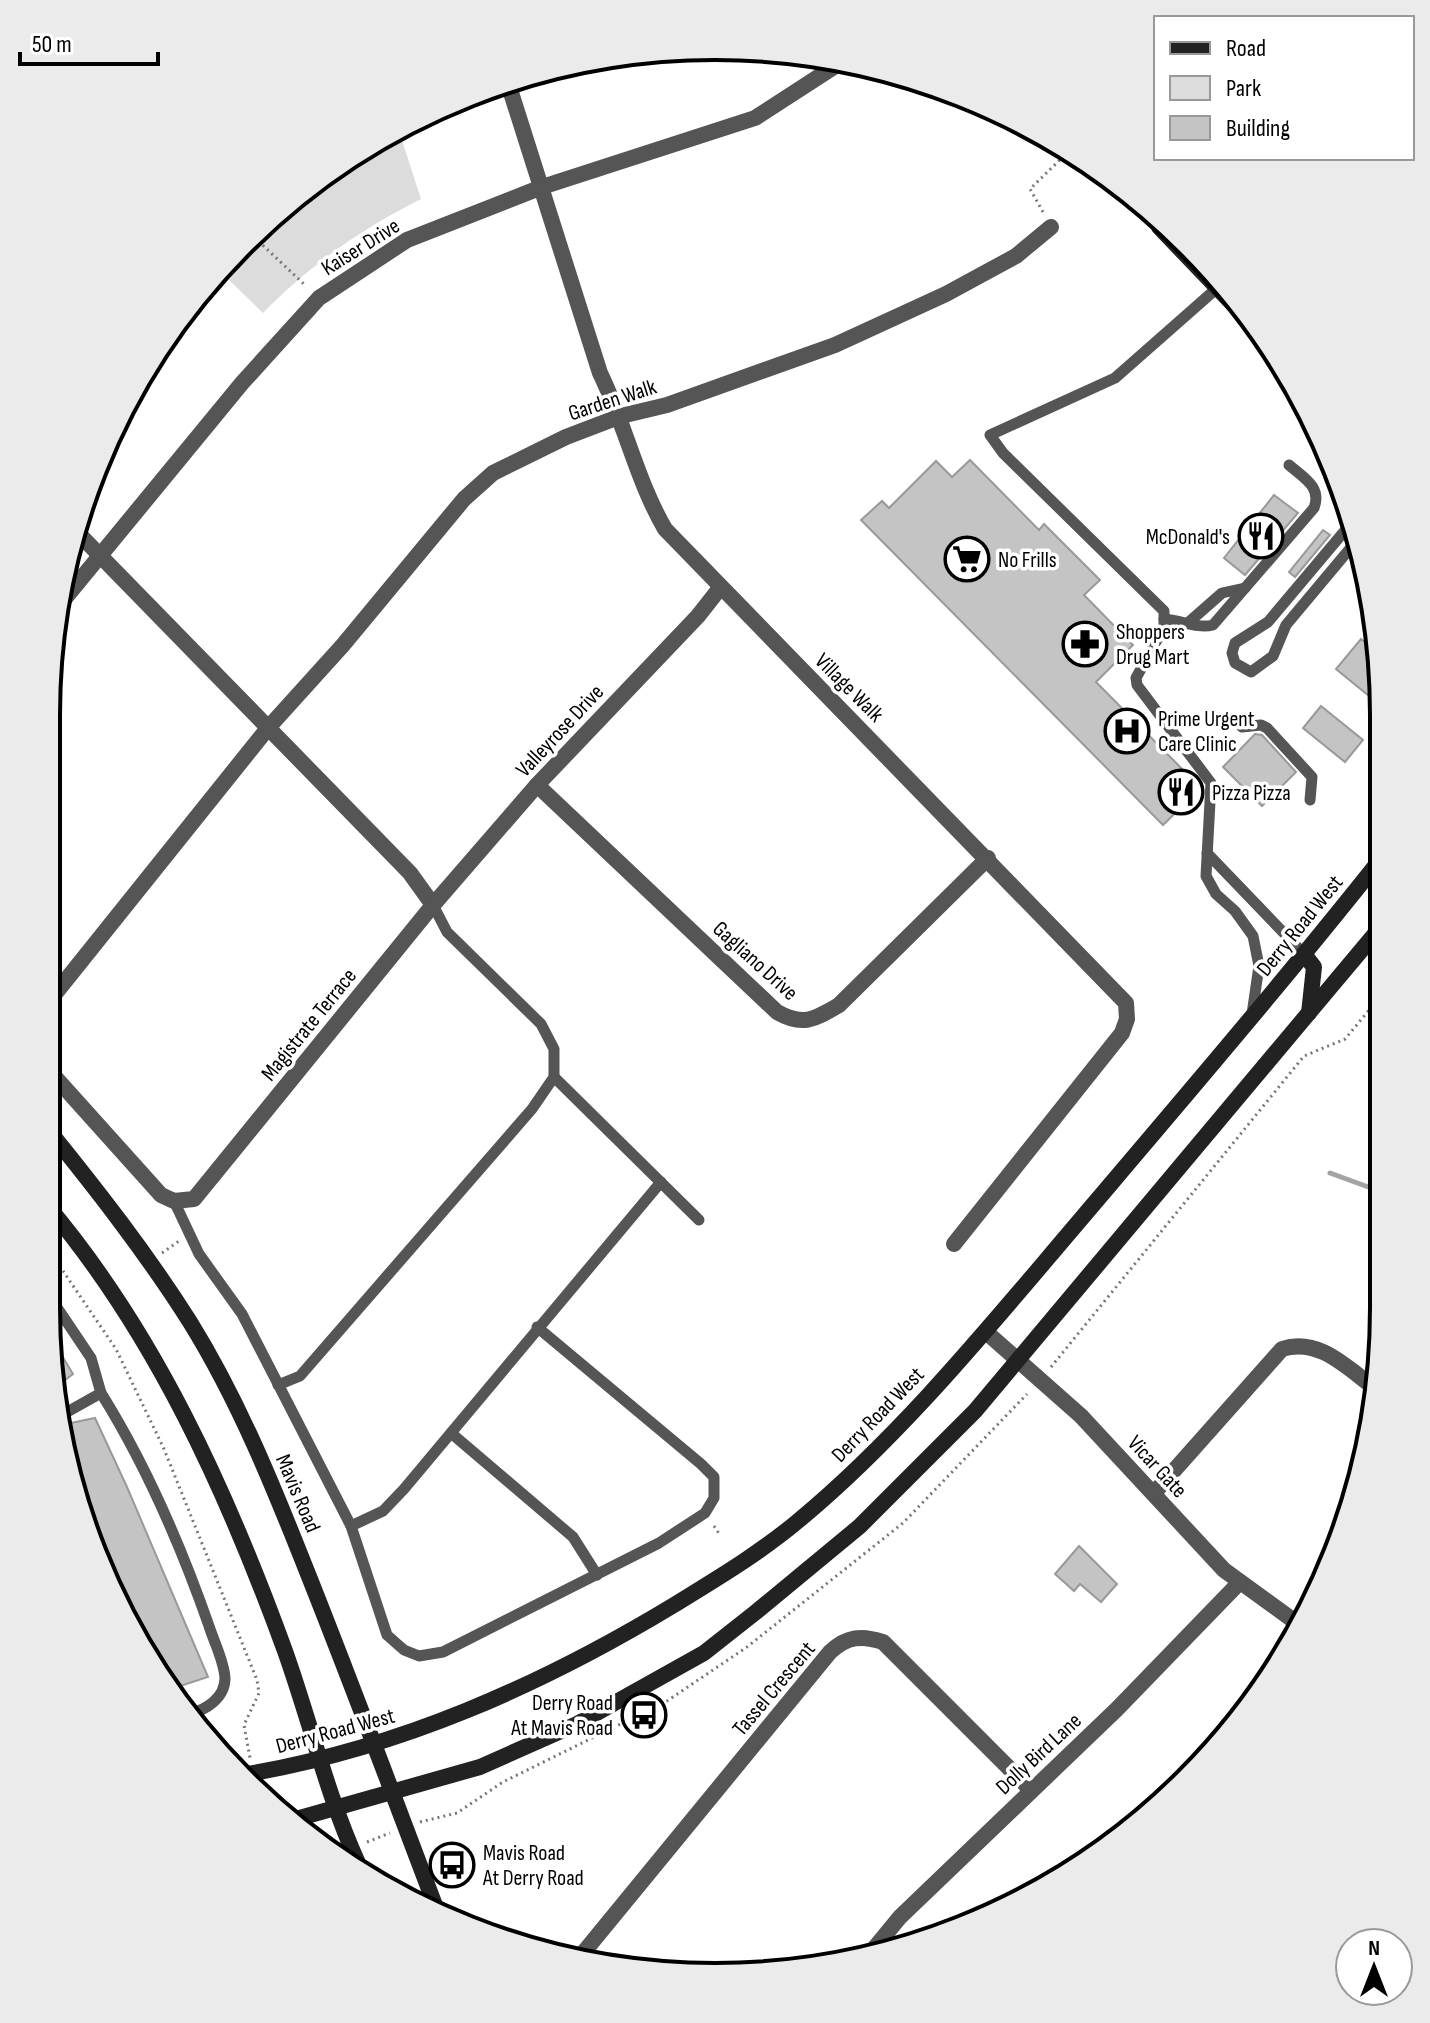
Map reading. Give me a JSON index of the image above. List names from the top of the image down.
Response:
{
  "streets": {
    "main road": ["Derry Road West", "Mavis Road"],
    "street": [
      "Kaiser Drive",
      "Garden Walk",
      "Village Walk",
      "Valleyrose Drive",
      "Gagliano Drive",
      "Magistrate Terrace",
      "Vicar Gate",
      "Tassel Crescent",
      "Dolly Bird Lane"
    ]
  },
  "crossings": [
    ["Kaiser Drive", "Village Walk"],
    ["Garden Walk", "Village Walk"],
    ["Village Walk", "Valleyrose Drive"],
    ["Village Walk", "Gagliano Drive"],
    ["Valleyrose Drive", "Gagliano Drive"],
    ["Valleyrose Drive", "Magistrate Terrace"],
    ["Derry Road West", "Vicar Gate"],
    ["Derry Road West", "Mavis Road"],
    ["Vicar Gate", "Dolly Bird Lane"],
    ["Tassel Crescent", "Dolly Bird Lane"]
  ],
  "places": {
    "restaurant": ["McDonald's", "Pizza Pizza"],
    "supermarket": ["No Frills"],
    "pharmacy": ["Shoppers Drug Mart"],
    "hospital": ["Prime Urgent Care Clinic"],
    "bus stop": ["Derry Road At Mavis Road", "Mavis Road At Derry Road"]
  },
  "legend": ["Road", "Park", "Building"],
  "scale_bar": "50 m",
  "north": "top"
}
